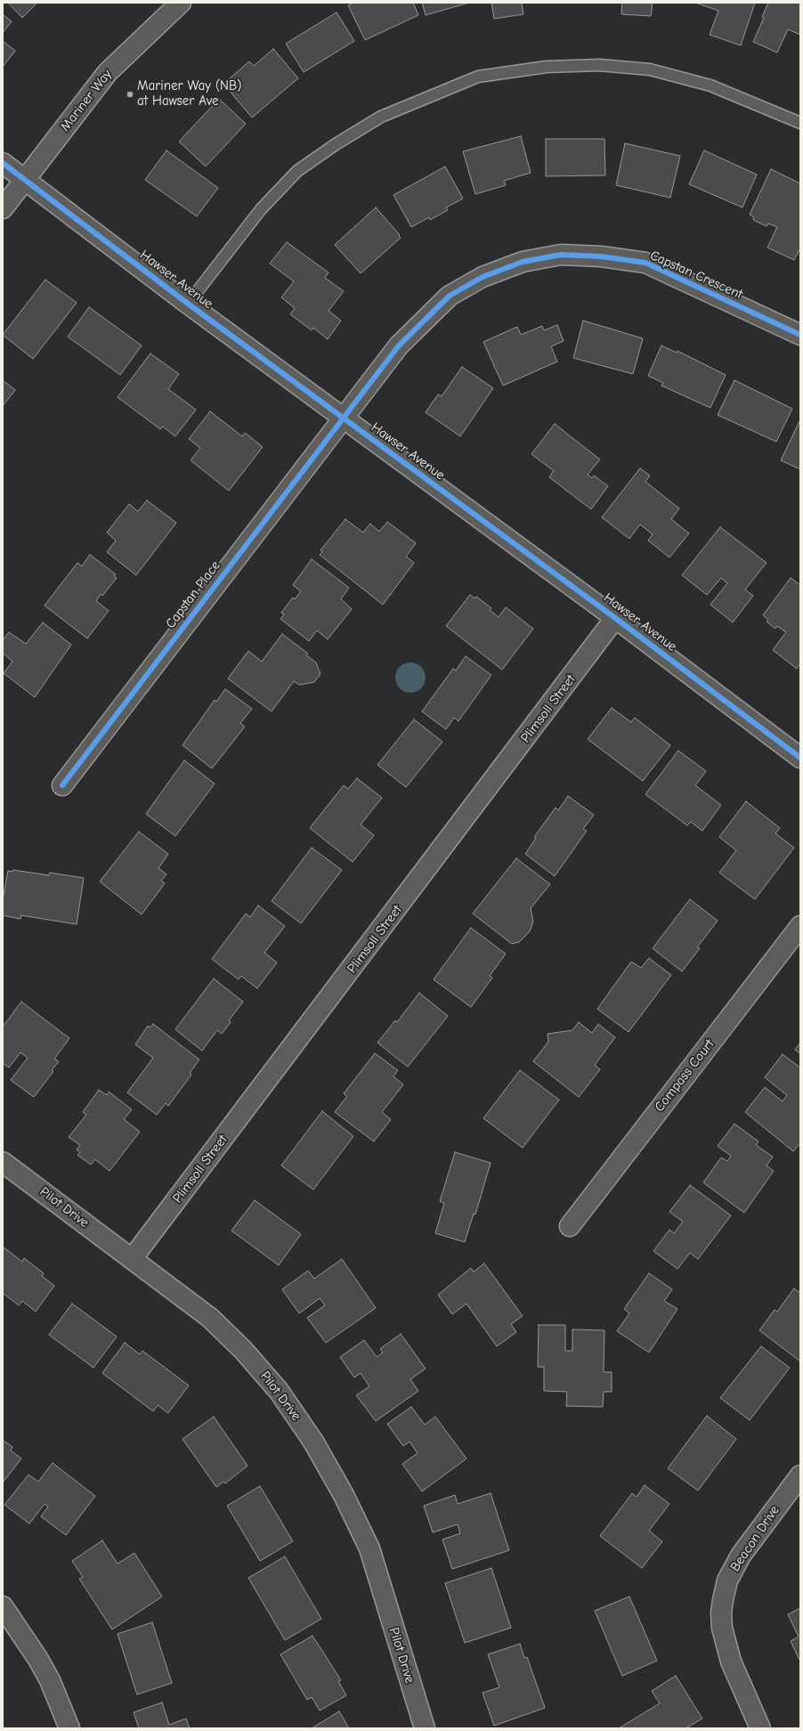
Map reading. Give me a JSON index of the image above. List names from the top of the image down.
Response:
{
  "streets": {
    "street": [
      "Mariner Way",
      "Capstan Crescent",
      "Hawser Avenue",
      "Capstan Place",
      "Plimsoll Street",
      "Compass Court",
      "Pilot Drive",
      "Beacon Drive"
    ]
  },
  "crossings": [
    ["Mariner Way", "Hawser Avenue"],
    ["Capstan Crescent", "Hawser Avenue"],
    ["Capstan Crescent", "Capstan Place"],
    ["Hawser Avenue", "Capstan Place"],
    ["Hawser Avenue", "Plimsoll Street"],
    ["Plimsoll Street", "Pilot Drive"]
  ],
  "places": ["Mariner Way (NB) at Hawser Ave"]
}
